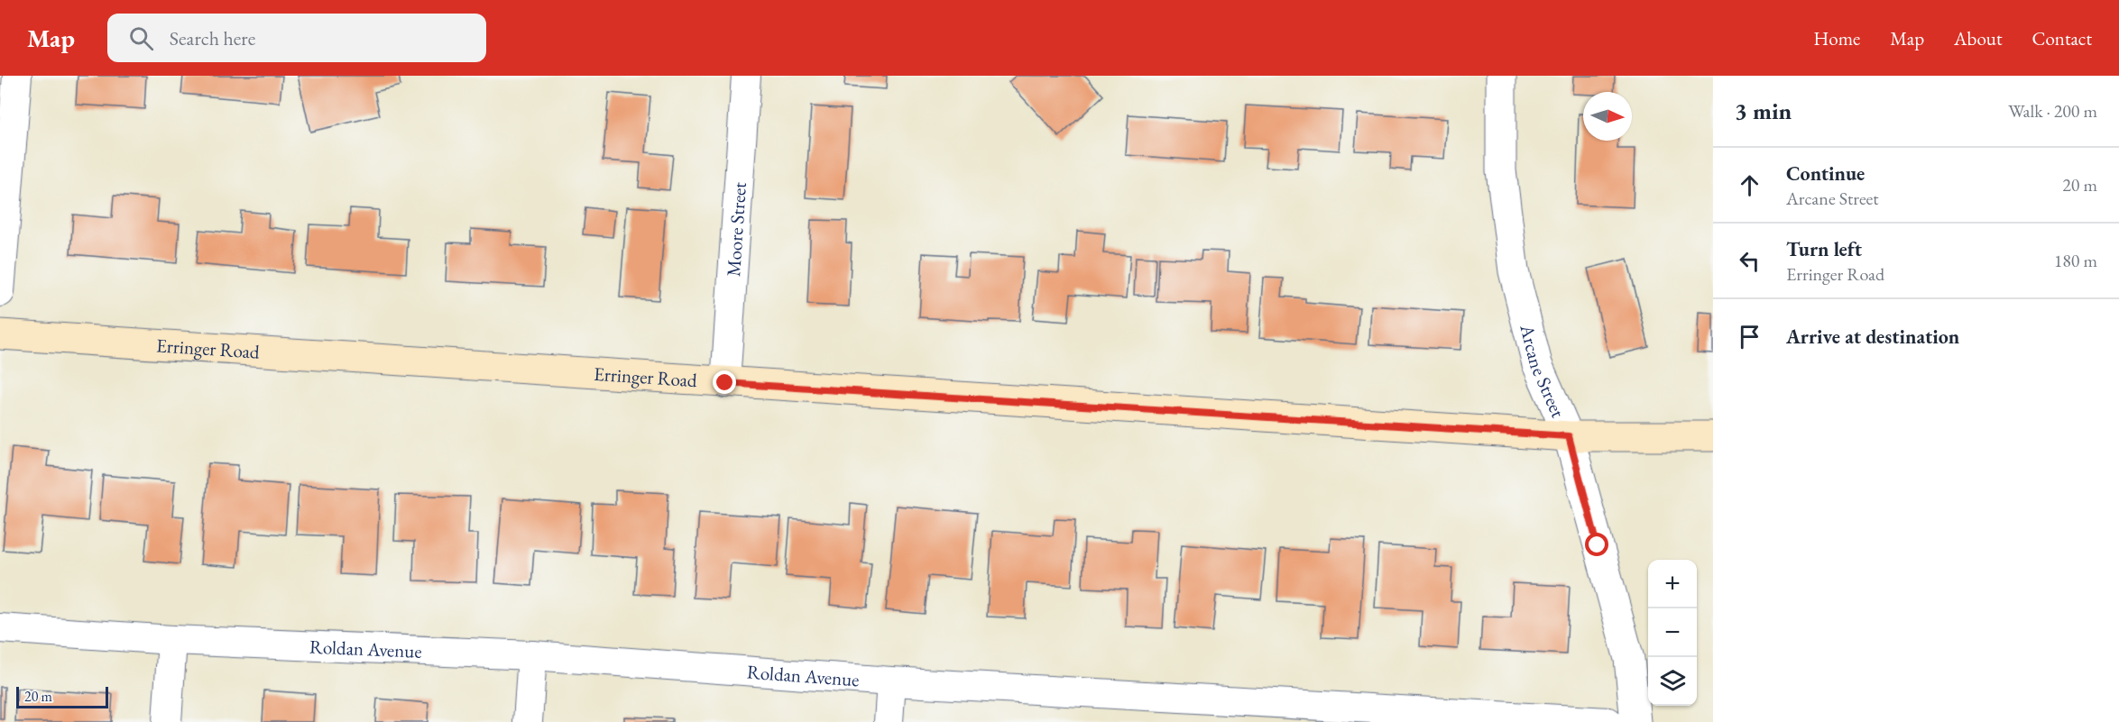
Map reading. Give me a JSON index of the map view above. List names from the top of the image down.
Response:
{
  "streets": {
    "main road": ["Erringer Road"],
    "street": ["Moore Street", "Arcane Street", "Roldan Avenue"]
  },
  "crossings": [
    ["Moore Street", "Erringer Road"],
    ["Erringer Road", "Arcane Street"]
  ],
  "scale_bar": "20 m",
  "north": "right",
  "page": {
    "header": "Map",
    "search": "Search here",
    "nav": [
      "Home",
      "Map",
      "About",
      "Contact"
    ],
    "heading": ["3 min", "Walk · 200 m"],
    "list": [
      ["Continue", "Arcane Street", "20 m"],
      ["Turn left", "Erringer Road", "180 m"],
      "Arrive at destination"
    ],
    "map_buttons": ["+", "−"],
    "scale": "20 m"
  }
}
